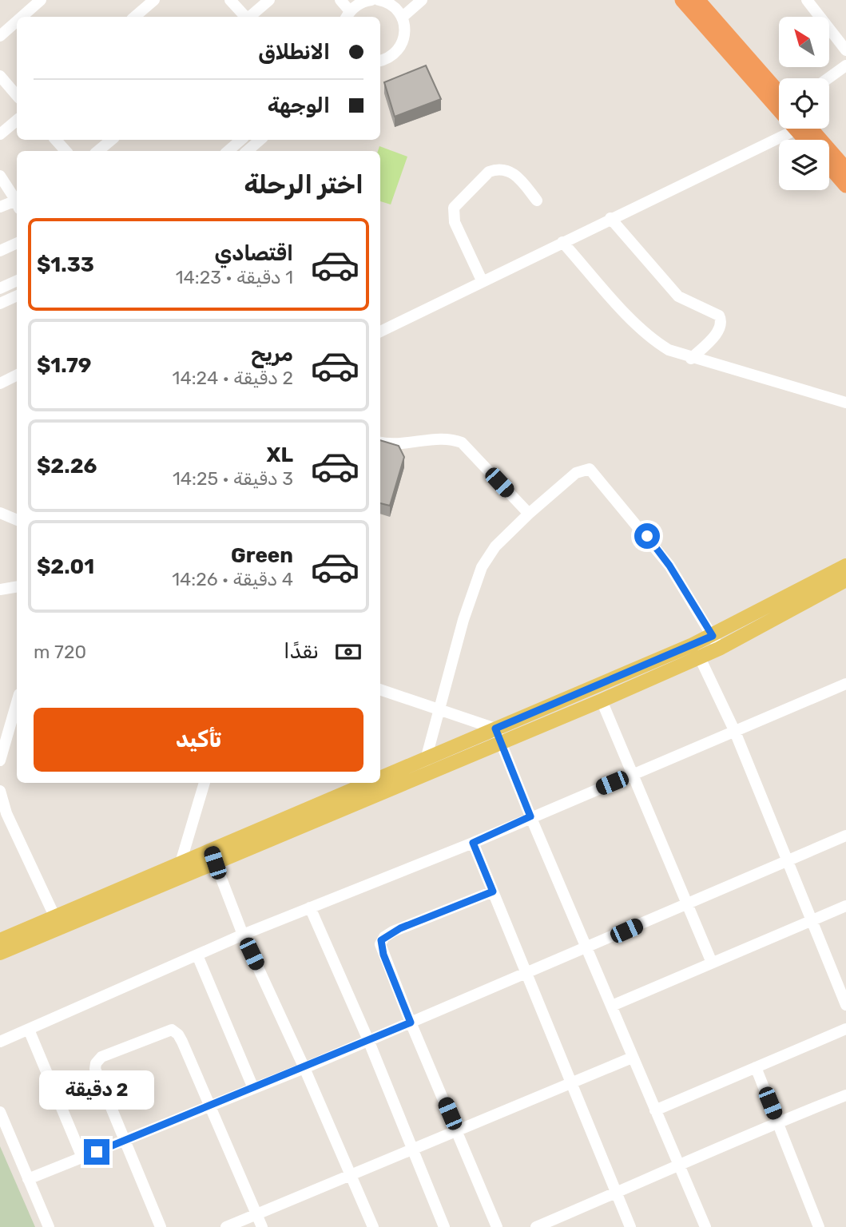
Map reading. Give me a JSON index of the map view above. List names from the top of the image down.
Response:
{
  "north": "top left",
  "page": {
    "banner": ["الانطلاق", "الوجهة"],
    "heading": "اختر الرحلة",
    "list": [
      {
        "name": "اقتصادي",
        "note": "1 دقيقة · 14:23",
        "value": "$1.33"
      },
      {
        "name": "مريح",
        "note": "2 دقيقة · 14:24",
        "value": "$1.79"
      },
      {
        "name": "XL",
        "note": "3 دقيقة · 14:25",
        "value": "$2.26"
      },
      {
        "name": "Green",
        "note": "4 دقيقة · 14:26",
        "value": "$2.01"
      }
    ],
    "pay": ["نقدًا", "720 m"],
    "buttons": "تأكيد",
    "bubble": "2 دقيقة"
  }
}
